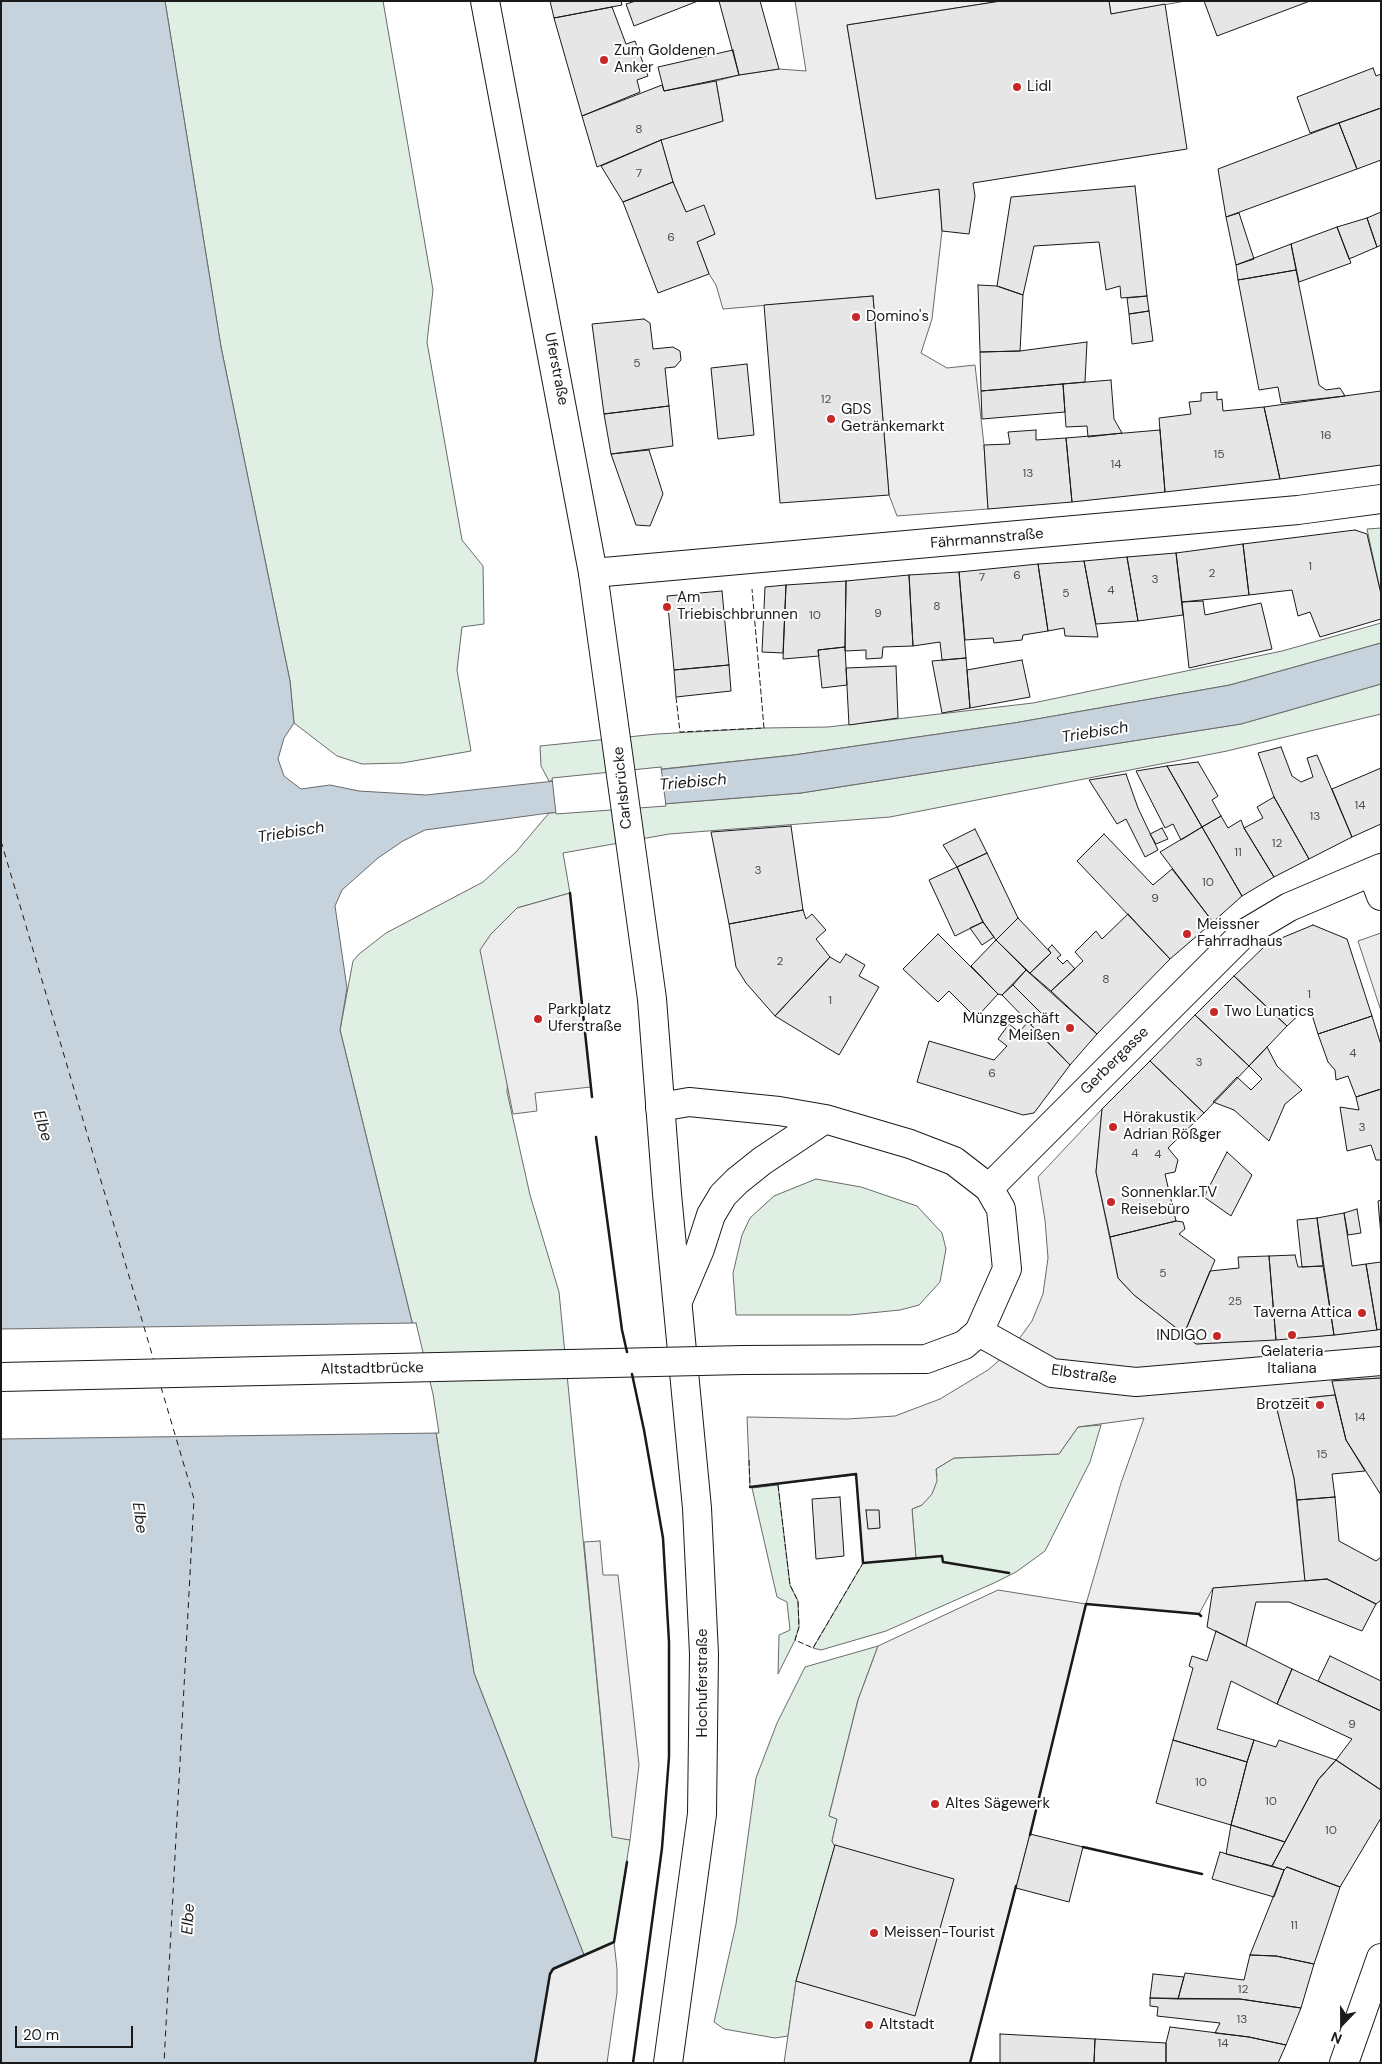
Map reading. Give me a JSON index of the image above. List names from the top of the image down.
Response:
{
  "streets": {
    "main road": [
      "Uferstraße",
      "Fährmannstraße",
      "Carlsbrücke",
      "Gerbergasse",
      "Altstadtbrücke",
      "Elbstraße",
      "Hochuferstraße"
    ]
  },
  "crossings": [
    ["Uferstraße", "Fährmannstraße"],
    ["Uferstraße", "Carlsbrücke"],
    ["Carlsbrücke", "Hochuferstraße"],
    ["Altstadtbrücke", "Elbstraße"]
  ],
  "water": ["Triebisch", "Elbe"],
  "places": [
    "Zum Goldenen Anker",
    "Lidl",
    "Domino's",
    "GDS Getränkemarkt",
    "Am Triebischbrunnen",
    "Meissner Fahrradhaus",
    "Two Lunatics",
    "Parkplatz Uferstraße",
    "Münzgeschäft Meißen",
    "Hörakustik Adrian Rößger",
    "Sonnenklar.TV Reisebüro",
    "Taverna Attica",
    "Gelateria Italiana",
    "INDIGO",
    "Brotzeit",
    "Altes Sägewerk",
    "Meissen-Tourist",
    "Altstadt"
  ],
  "house_numbers": [
    "8",
    "7",
    "6",
    "5",
    "12",
    "16",
    "15",
    "14",
    "13",
    "1",
    "2",
    "6",
    "7",
    "3",
    "4",
    "5",
    "8",
    "9",
    "10",
    "14",
    "13",
    "12",
    "11",
    "3",
    "10",
    "9",
    "2",
    "8",
    "1",
    "1",
    "4",
    "3",
    "6",
    "3",
    "4",
    "4",
    "5",
    "25",
    "14",
    "15",
    "9",
    "10",
    "10",
    "10",
    "11",
    "12",
    "13",
    "14"
  ],
  "scale_bar": "20 m",
  "north": "bottom"
}
